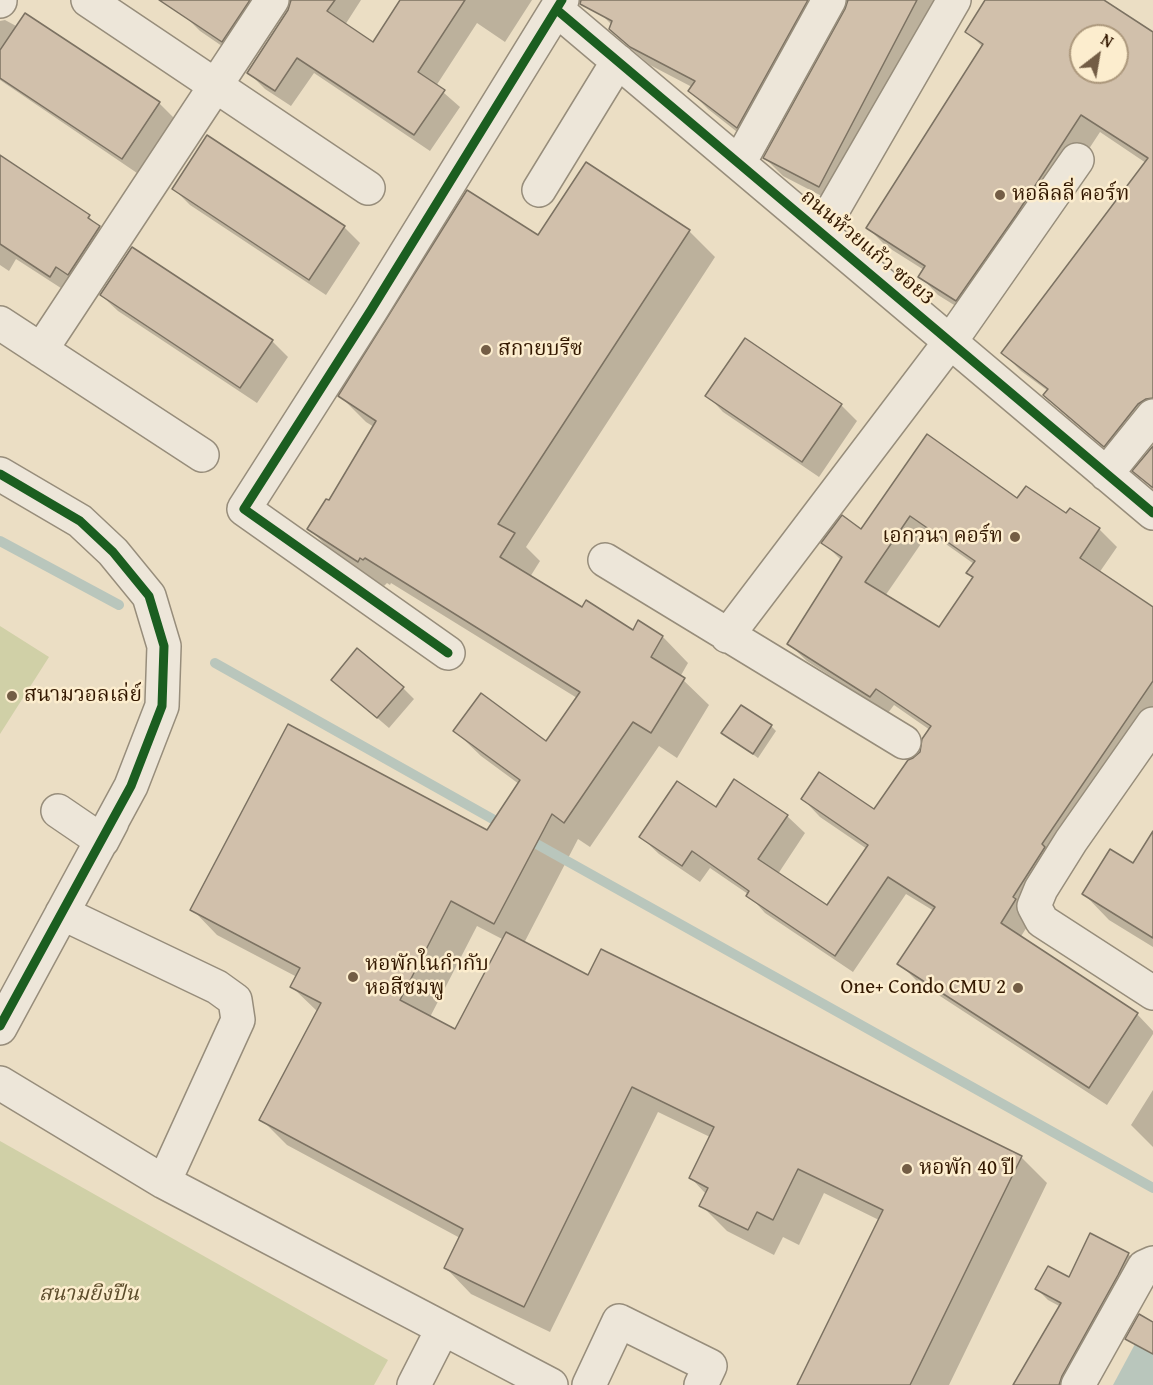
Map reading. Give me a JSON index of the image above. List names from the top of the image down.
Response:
{
  "streets": {
    "street": ["ถนนห้วยแก้ว ซอย3"]
  },
  "parks": ["สนามยิงปืน"],
  "places": [
    "หอลิลลี่ คอร์ท",
    "สกายบรีซ",
    "เอกวนา คอร์ท",
    "สนามวอลเล่ย์",
    "หอพักในกำกับ หอสีชมพู",
    "One+ Condo CMU 2",
    "หอพัก 40 ปี"
  ],
  "north": "top right"
}
